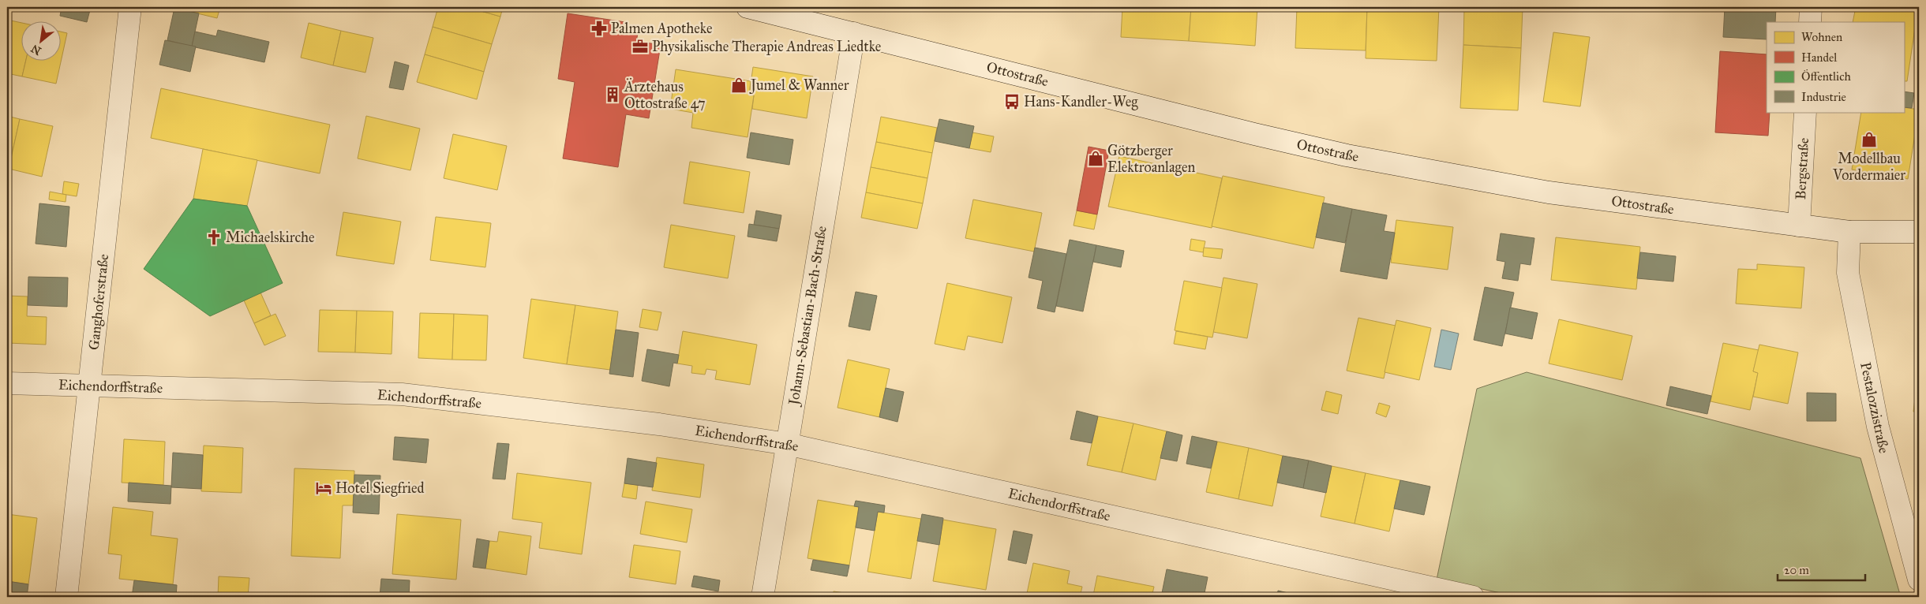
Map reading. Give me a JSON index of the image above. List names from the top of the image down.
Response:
{
  "streets": {
    "street": [
      "Ottostraße",
      "Bergstraße",
      "Ganghoferstraße",
      "Johann-Sebastian-Bach-Straße",
      "Eichendorffstraße",
      "Pestalozzistraße"
    ]
  },
  "crossings": [
    ["Ottostraße", "Bergstraße"],
    ["Ottostraße", "Johann-Sebastian-Bach-Straße"],
    ["Ottostraße", "Pestalozzistraße"],
    ["Ganghoferstraße", "Eichendorffstraße"],
    ["Johann-Sebastian-Bach-Straße", "Eichendorffstraße"]
  ],
  "places": {
    "pharmacy": ["Palmen Apotheke"],
    "office": ["Physikalische Therapie Andreas Liedtke"],
    "shop": ["Jumel & Wanner", "Modellbau Vordermaier", "Götzberger Elektroanlagen"],
    "building": ["Ärztehaus Ottostraße 47"],
    "bus stop": ["Hans-Kandler-Weg"],
    "church": ["Michaelskirche"],
    "hotel": ["Hotel Siegfried"]
  },
  "legend": [
    "Wohnen",
    "Handel",
    "Öffentlich",
    "Industrie"
  ],
  "scale_bar": "20 m",
  "north": "bottom left"
}
